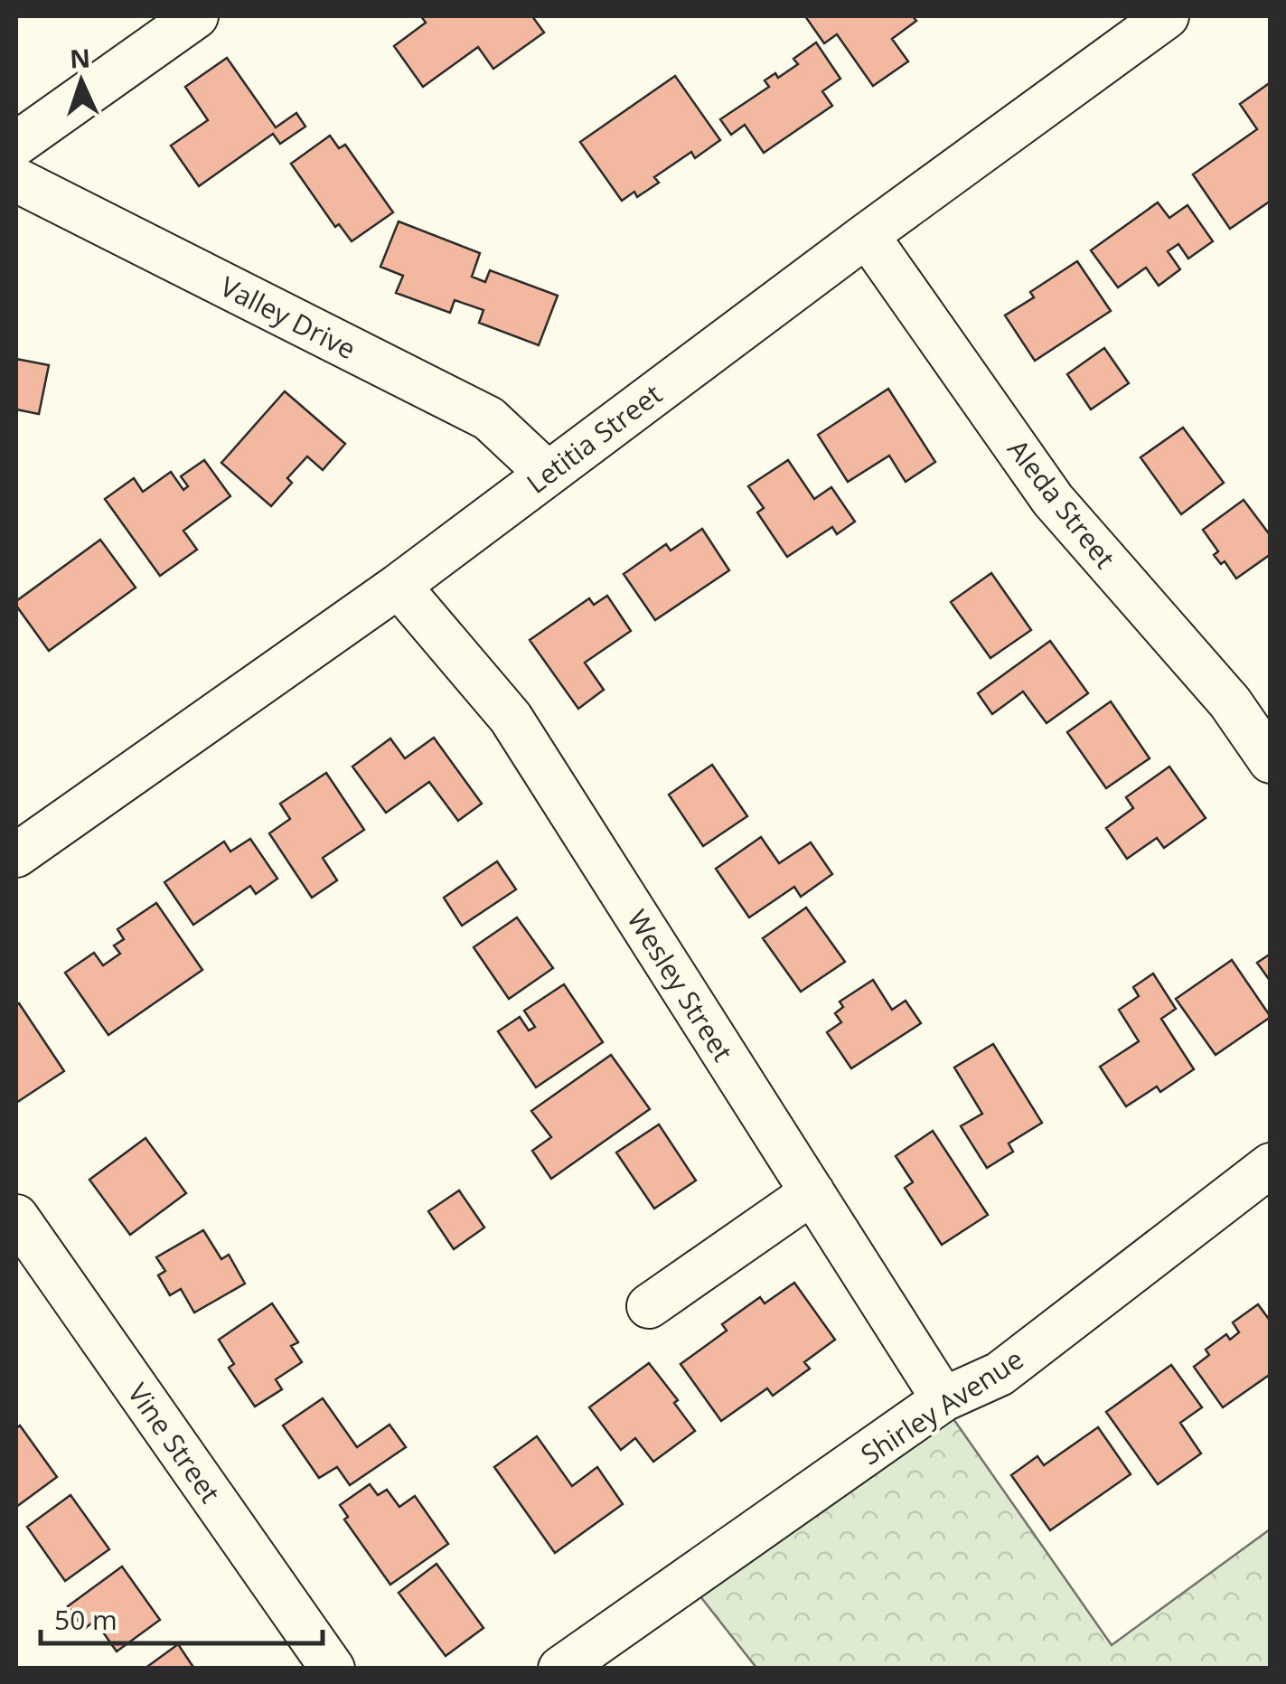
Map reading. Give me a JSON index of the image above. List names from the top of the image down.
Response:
{
  "streets": {
    "street": [
      "Valley Drive",
      "Letitia Street",
      "Aleda Street",
      "Wesley Street",
      "Shirley Avenue",
      "Vine Street"
    ]
  },
  "crossings": [
    ["Valley Drive", "Letitia Street"],
    ["Letitia Street", "Aleda Street"],
    ["Letitia Street", "Wesley Street"],
    ["Wesley Street", "Shirley Avenue"]
  ],
  "scale_bar": "50 m",
  "north": "top"
}
